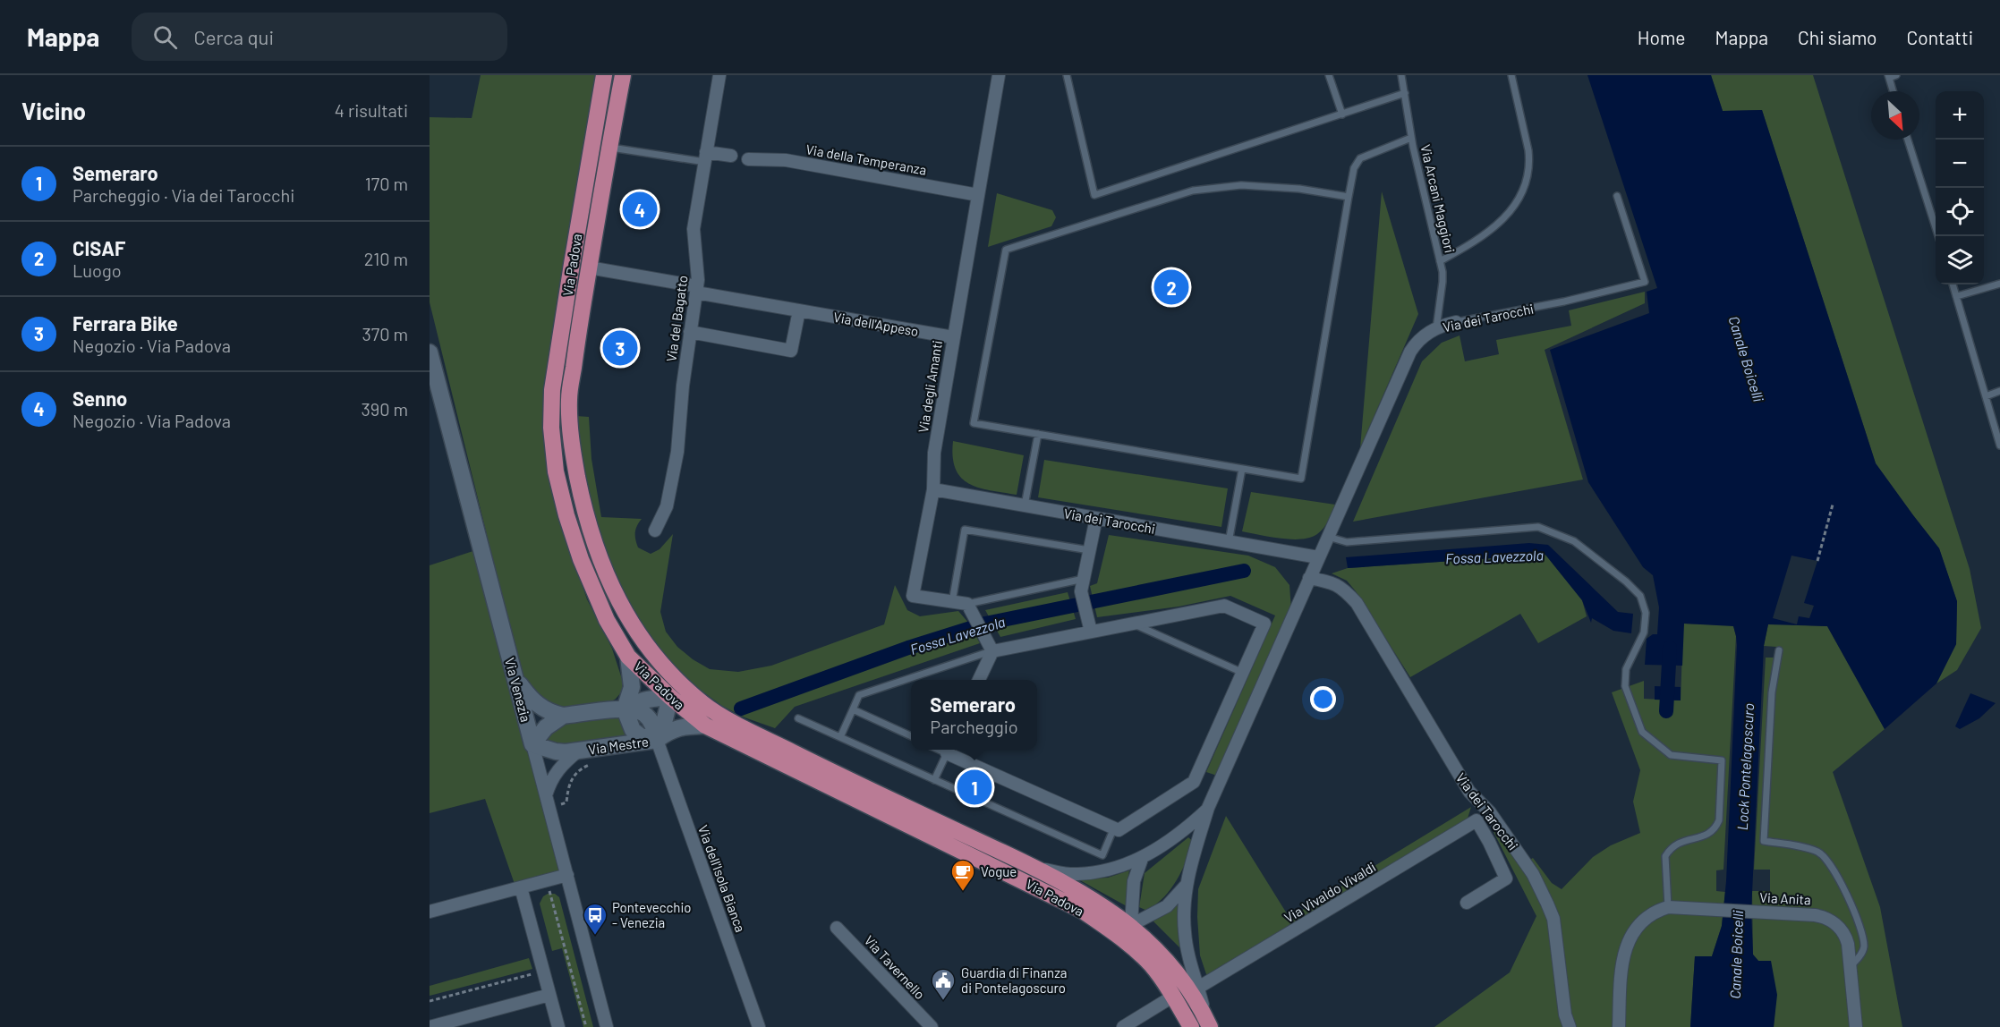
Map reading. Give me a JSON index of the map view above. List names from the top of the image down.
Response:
{
  "streets": {
    "main road": ["Via Padova", "Via dell'Appeso", "Via Mestre"],
    "street": [
      "Via della Temperanza",
      "Via dei Tarocchi",
      "Via del Bagatto",
      "Via degli Amanti",
      "Via Venezia",
      "Via dell'Isola Bianca",
      "Via Vivaldo Vivaldi",
      "Via Anita",
      "Via Tavernello"
    ],
    "lane": ["Via Arcani Maggiori"]
  },
  "crossings": [
    ["Via della Temperanza", "Via degli Amanti"],
    ["Via Arcani Maggiori", "Via dei Tarocchi"],
    ["Via Padova", "Via dei Tarocchi"],
    ["Via Padova", "Via dell'Appeso"],
    ["Via Padova", "Via Mestre"],
    ["Via Padova", "Via Vivaldo Vivaldi"],
    ["Via dei Tarocchi", "Via degli Amanti"],
    ["Via dei Tarocchi", "Via Vivaldo Vivaldi"],
    ["Via del Bagatto", "Via dell'Appeso"],
    ["Via dell'Appeso", "Via degli Amanti"],
    ["Via Venezia", "Via Mestre"],
    ["Via Mestre", "Via dell'Isola Bianca"]
  ],
  "water": ["Canale Boicelli", "Fossa Lavezzola", "Lock Pontelagoscuro"],
  "places": {
    "cafe": ["Vogue"],
    "bus stop": ["Pontevecchio - Venezia"],
    "public building": ["Guardia di Finanza di Pontelagoscuro"]
  },
  "north": "bottom right",
  "page": {
    "header": "Mappa",
    "search": "Cerca qui",
    "nav": [
      "Home",
      "Mappa",
      "Chi siamo",
      "Contatti"
    ],
    "heading": ["Vicino", "4 risultati"],
    "map_buttons": ["+", "−"],
    "list": [
      {
        "mark": "1",
        "name": "Semeraro",
        "note": "Parcheggio · Via dei Tarocchi",
        "value": "170 m"
      },
      {
        "mark": "2",
        "name": "CISAF",
        "note": "Luogo",
        "value": "210 m"
      },
      {
        "mark": "3",
        "name": "Ferrara Bike",
        "note": "Negozio · Via Padova",
        "value": "370 m"
      },
      {
        "mark": "4",
        "name": "Senno",
        "note": "Negozio · Via Padova",
        "value": "390 m"
      }
    ],
    "pins": [
      "4",
      "2",
      "3",
      "1"
    ],
    "popup": ["Semeraro", "Parcheggio"]
  }
}
